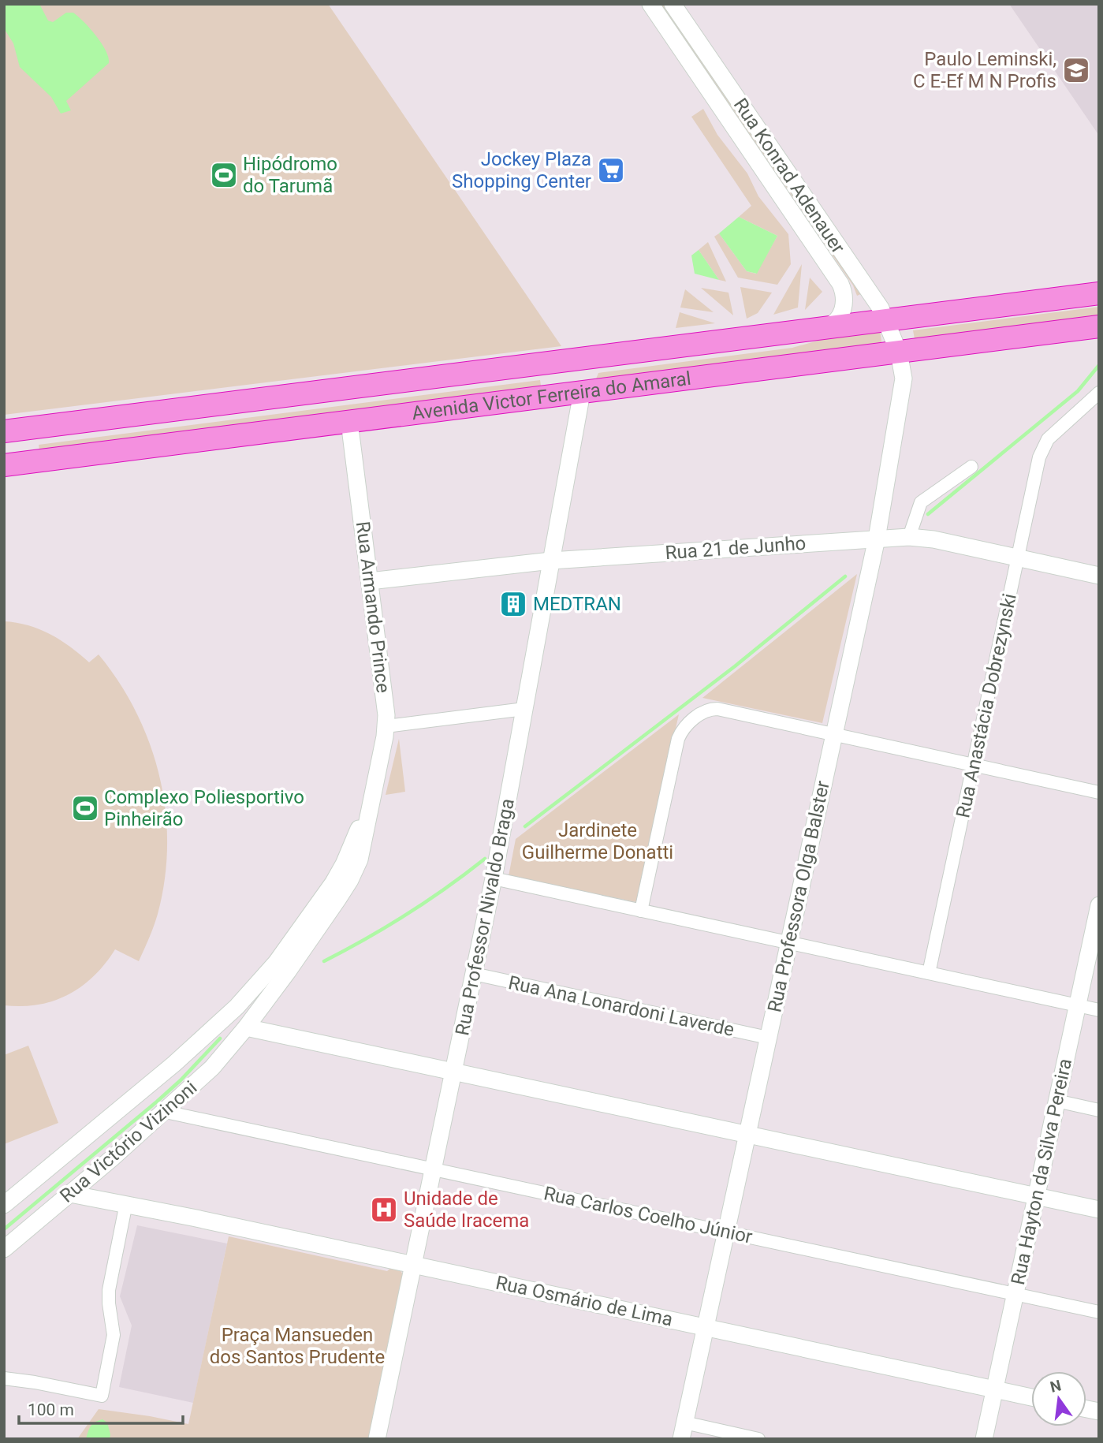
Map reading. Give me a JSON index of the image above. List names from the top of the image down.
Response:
{
  "streets": {
    "highway": ["Avenida Victor Ferreira do Amaral"],
    "street": [
      "Rua Konrad Adenauer",
      "Rua 21 de Junho",
      "Rua Armando Prince",
      "Rua Anastácia Dobrezynski",
      "Rua Professora Olga Balster",
      "Rua Professor Nivaldo Braga",
      "Rua Ana Lonardoni Laverde",
      "Rua Victório Vizinoni",
      "Rua Hayton da Silva Pereira",
      "Rua Carlos Coelho Júnior",
      "Rua Osmário de Lima"
    ]
  },
  "crossings": [
    ["Rua Konrad Adenauer", "Avenida Victor Ferreira do Amaral"],
    ["Rua Konrad Adenauer", "Rua Professora Olga Balster"],
    ["Avenida Victor Ferreira do Amaral", "Rua Armando Prince"],
    ["Avenida Victor Ferreira do Amaral", "Rua Professora Olga Balster"],
    ["Avenida Victor Ferreira do Amaral", "Rua Professor Nivaldo Braga"],
    ["Rua 21 de Junho", "Rua Armando Prince"],
    ["Rua 21 de Junho", "Rua Anastácia Dobrezynski"],
    ["Rua 21 de Junho", "Rua Professora Olga Balster"],
    ["Rua 21 de Junho", "Rua Professor Nivaldo Braga"],
    ["Rua Armando Prince", "Rua Victório Vizinoni"],
    ["Rua Professora Olga Balster", "Rua Ana Lonardoni Laverde"],
    ["Rua Professora Olga Balster", "Rua Carlos Coelho Júnior"],
    ["Rua Professora Olga Balster", "Rua Osmário de Lima"],
    ["Rua Professor Nivaldo Braga", "Rua Ana Lonardoni Laverde"],
    ["Rua Professor Nivaldo Braga", "Rua Carlos Coelho Júnior"],
    ["Rua Professor Nivaldo Braga", "Rua Osmário de Lima"],
    ["Rua Victório Vizinoni", "Rua Carlos Coelho Júnior"],
    ["Rua Victório Vizinoni", "Rua Osmário de Lima"],
    ["Rua Hayton da Silva Pereira", "Rua Carlos Coelho Júnior"],
    ["Rua Hayton da Silva Pereira", "Rua Osmário de Lima"]
  ],
  "parks": ["Jardinete Guilherme Donatti", "Praça Mansueden dos Santos Prudente"],
  "places": {
    "school or university": ["Paulo Leminski, C E-Ef M N Profis"],
    "supermarket": ["Jockey Plaza Shopping Center"],
    "sports": ["Hipódromo do Tarumã", "Complexo Poliesportivo Pinheirão"],
    "building": ["MEDTRAN"],
    "hospital": ["Unidade de Saúde Iracema"]
  },
  "scale_bar": "100 m",
  "north": "top"
}
